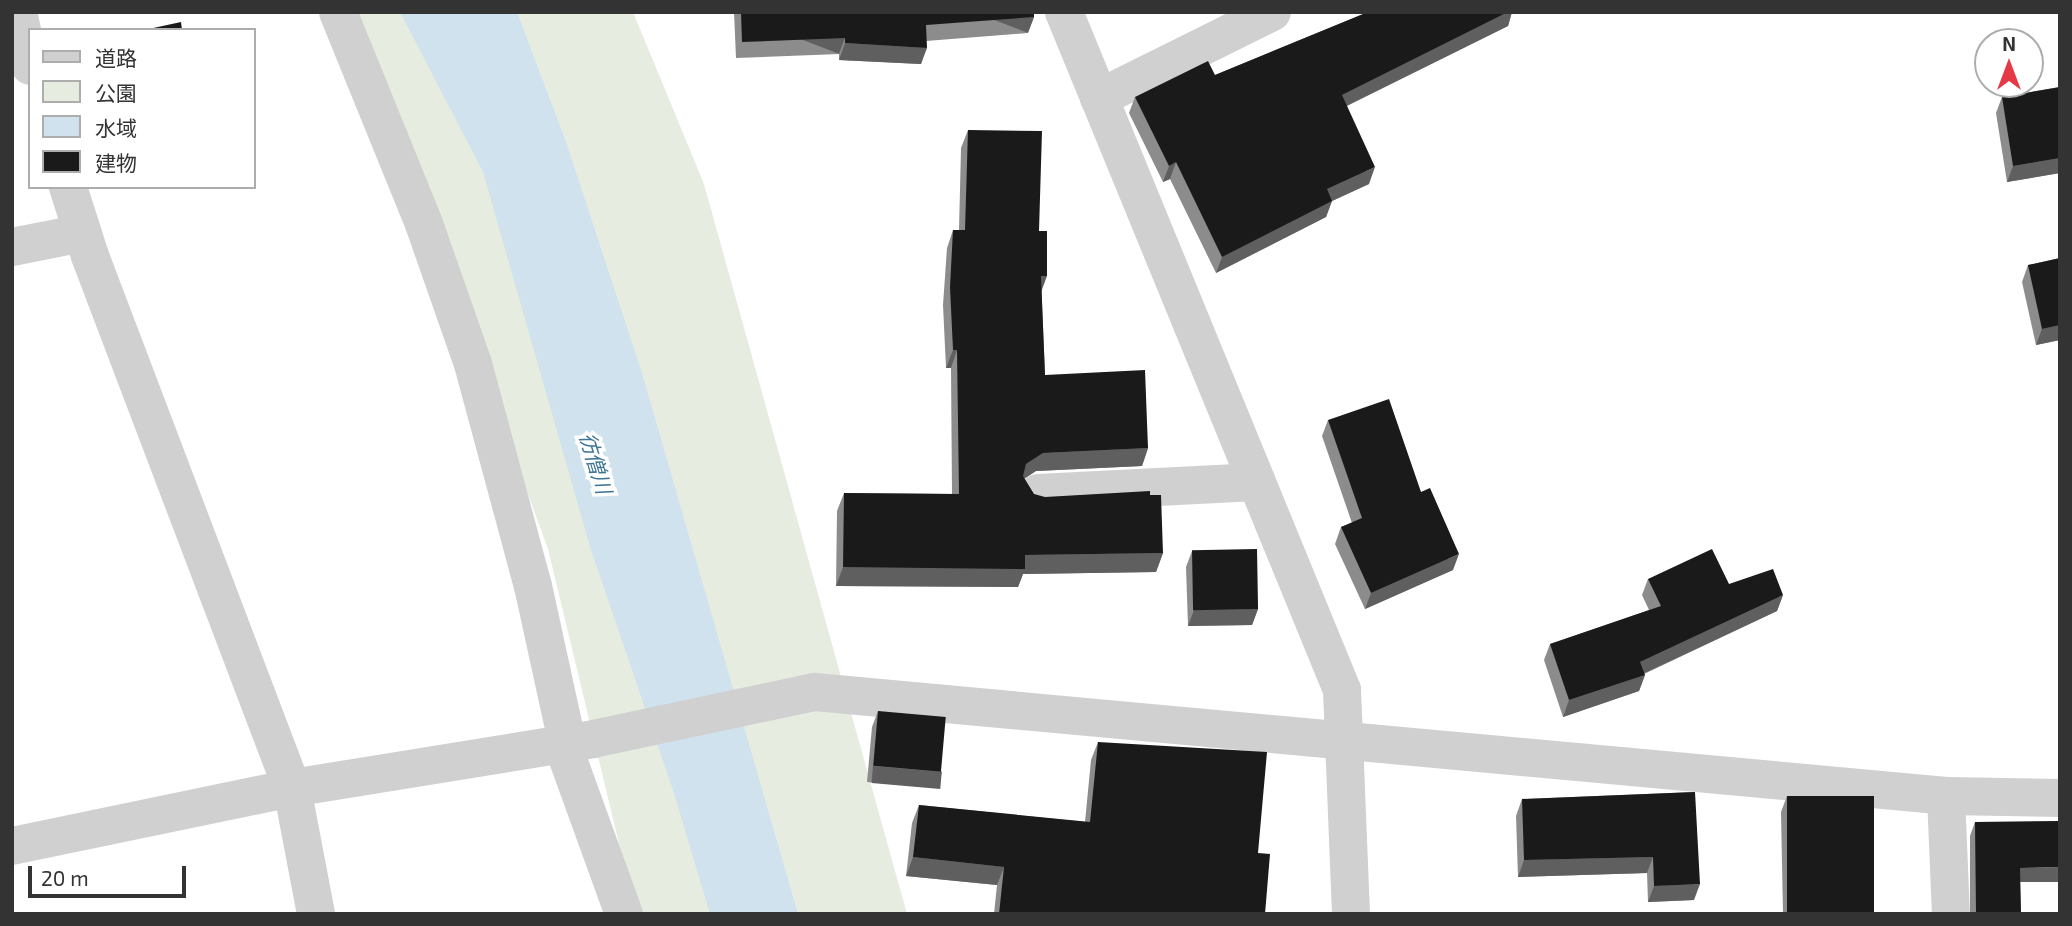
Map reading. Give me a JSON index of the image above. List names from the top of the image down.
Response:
{
  "water": ["彷僧川"],
  "legend": [
    "道路",
    "公園",
    "水域",
    "建物"
  ],
  "scale_bar": "20 m",
  "north": "top"
}
